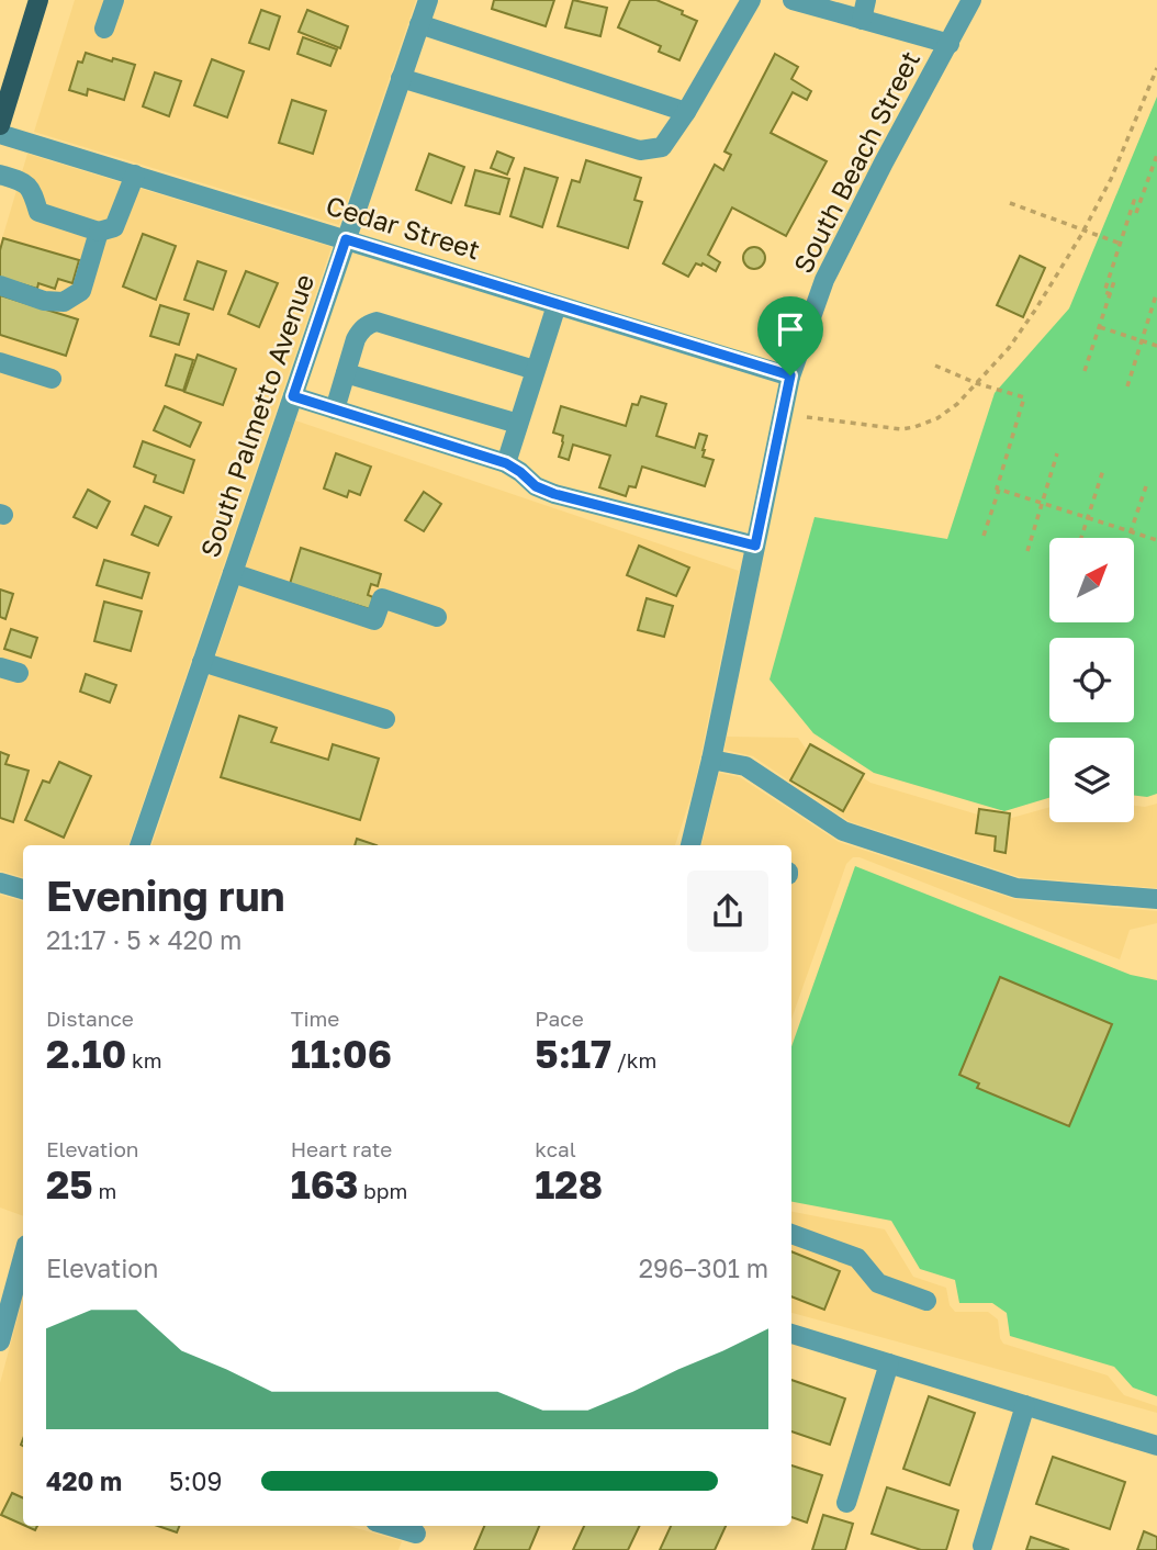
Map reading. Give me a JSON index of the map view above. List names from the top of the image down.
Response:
{
  "streets": {
    "street": ["South Beach Street", "Cedar Street", "South Palmetto Avenue"]
  },
  "crossings": [
    ["South Beach Street", "Cedar Street"],
    ["Cedar Street", "South Palmetto Avenue"]
  ],
  "north": "top right",
  "page": {
    "heading": ["Evening run", "21:17 · 5 × 420 m"],
    "stats": [
      ["Distance", "2.10 km"],
      ["Time", "11:06"],
      ["Pace", "5:17 /km"],
      ["Elevation", "25 m"],
      ["Heart rate", "163 bpm"],
      ["kcal", "128"]
    ],
    "chart": ["Elevation", "296–301 m"],
    "list": [
      {
        "name": "420 m",
        "note": "5:09"
      }
    ]
  }
}
